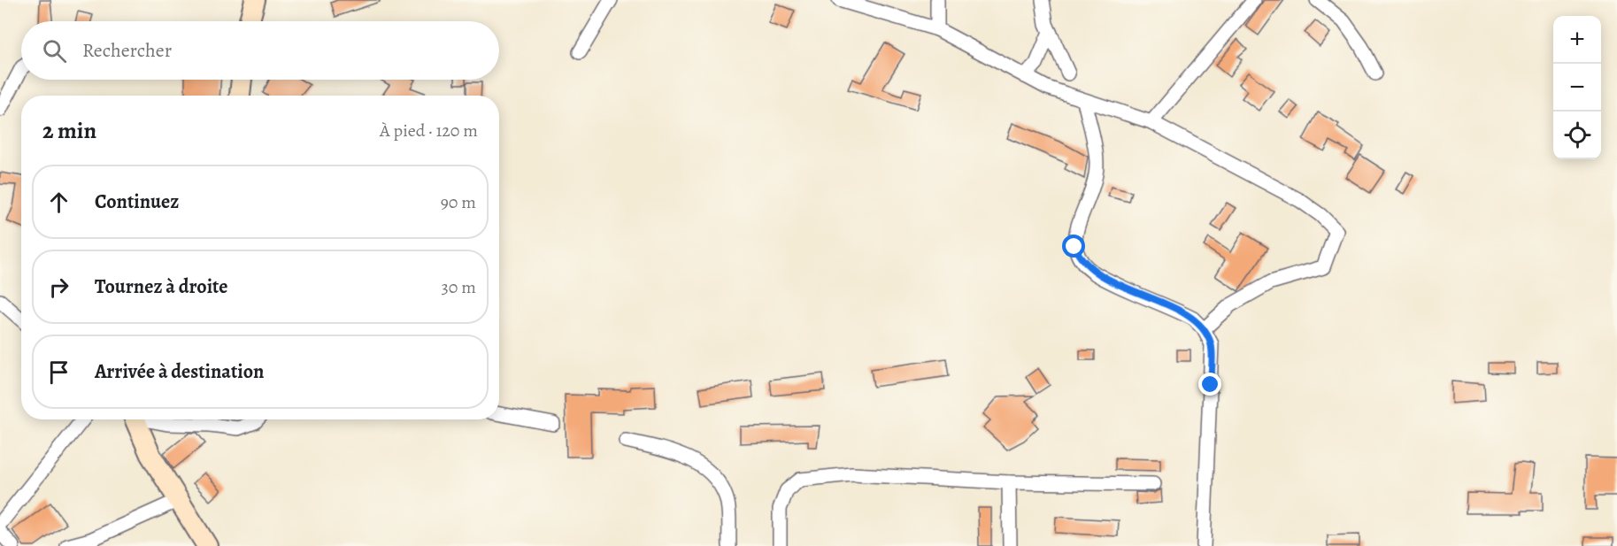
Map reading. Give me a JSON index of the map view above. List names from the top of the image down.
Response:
{
  "page": {
    "map_buttons": ["+", "−"],
    "search": "Rechercher",
    "heading": ["2 min", "À pied · 120 m"],
    "list": [
      ["Continuez", "90 m"],
      ["Tournez à droite", "30 m"],
      "Arrivée à destination"
    ]
  }
}
